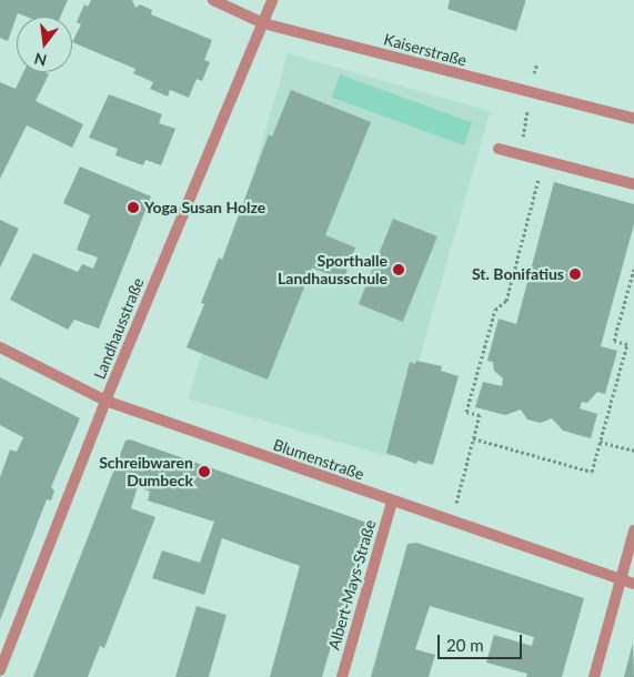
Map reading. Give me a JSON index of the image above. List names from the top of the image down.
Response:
{
  "streets": {
    "street": [
      "Kaiserstraße",
      "Landhausstraße",
      "Blumenstraße",
      "Albert-Mays-Straße"
    ]
  },
  "crossings": [
    ["Kaiserstraße", "Landhausstraße"],
    ["Landhausstraße", "Blumenstraße"],
    ["Blumenstraße", "Albert-Mays-Straße"]
  ],
  "places": [
    "Yoga Susan Holze",
    "Sporthalle Landhausschule",
    "St. Bonifatius",
    "Schreibwaren Dumbeck"
  ],
  "scale_bar": "20 m",
  "north": "bottom"
}
